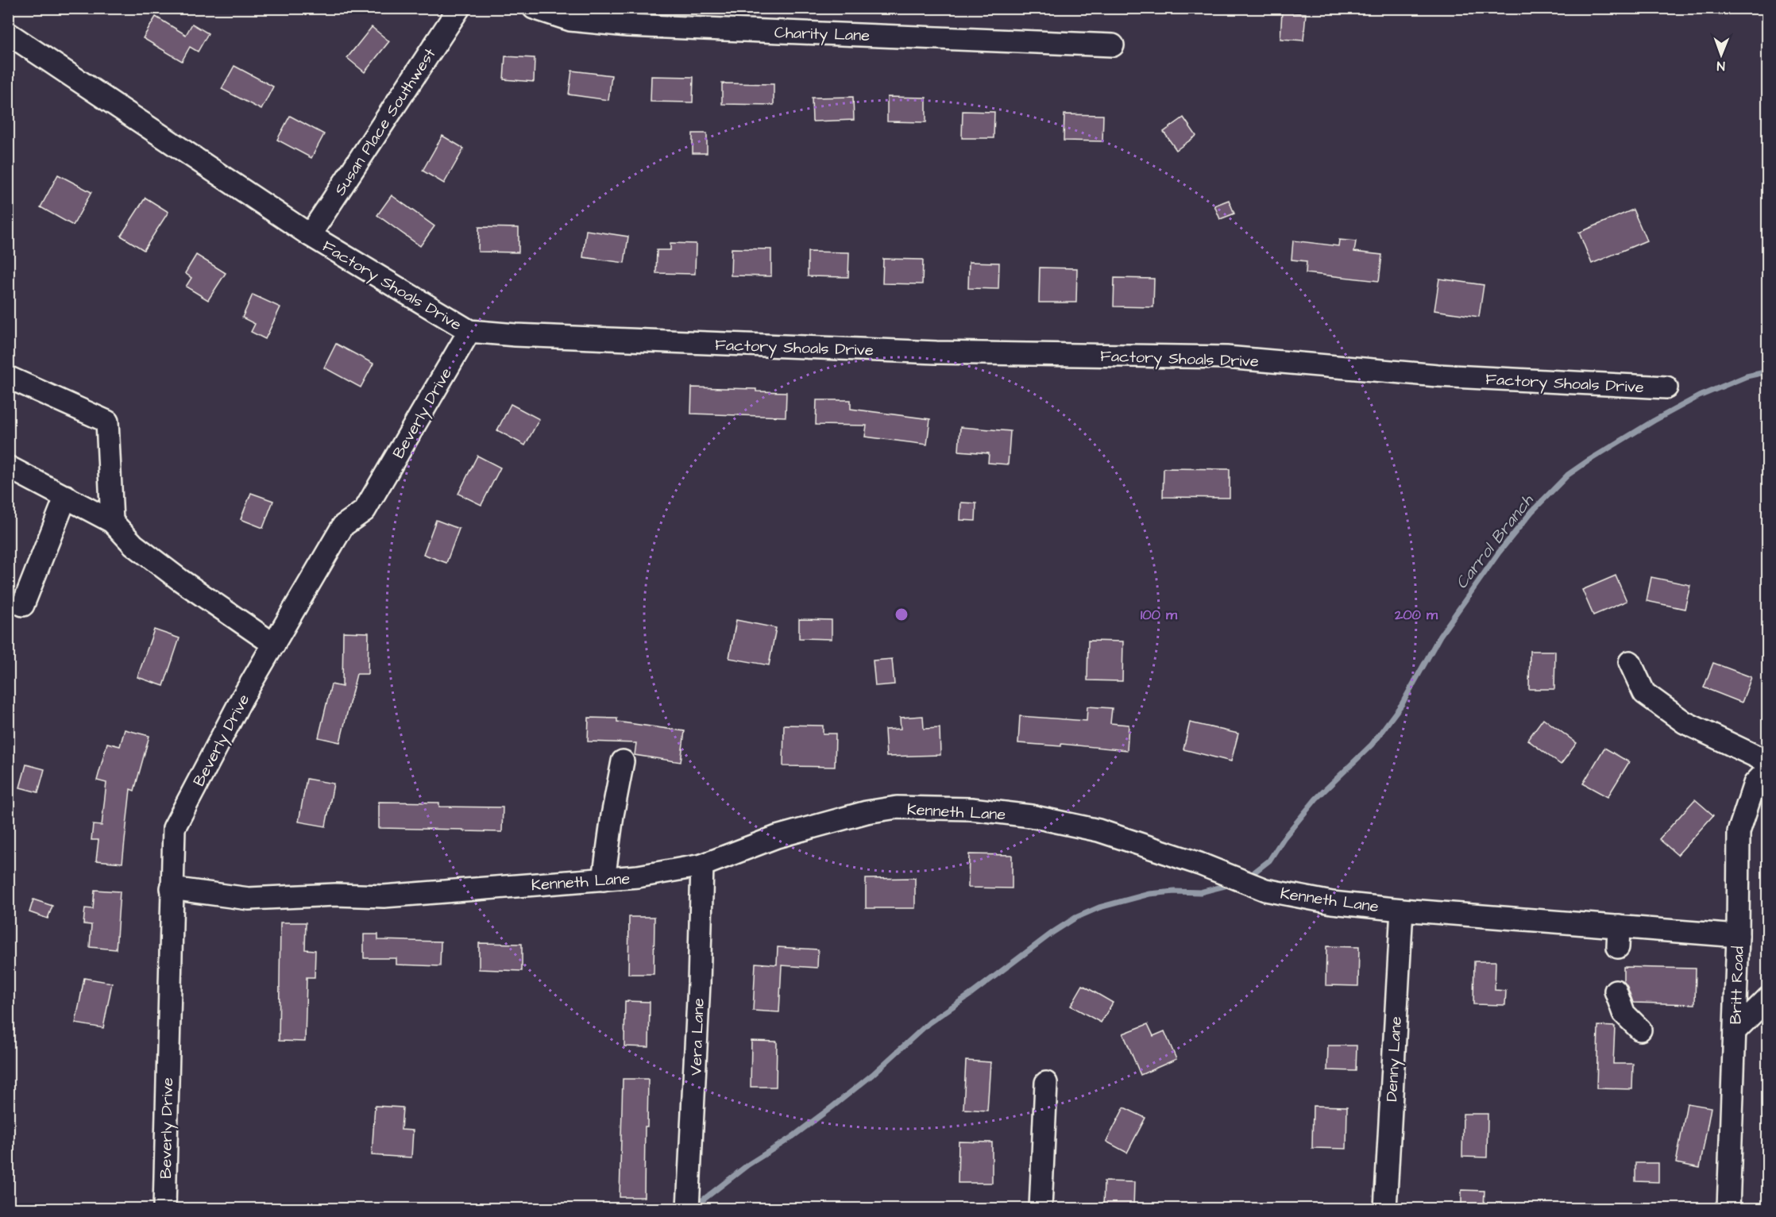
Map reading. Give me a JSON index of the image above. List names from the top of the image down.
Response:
{
  "streets": {
    "street": [
      "Charity Lane",
      "Susan Place Southwest",
      "Factory Shoals Drive",
      "Beverly Drive",
      "Kenneth Lane",
      "Britt Road",
      "Vera Lane",
      "Denny Lane"
    ]
  },
  "crossings": [
    ["Susan Place Southwest", "Factory Shoals Drive"],
    ["Factory Shoals Drive", "Beverly Drive"],
    ["Beverly Drive", "Kenneth Lane"],
    ["Kenneth Lane", "Britt Road"],
    ["Kenneth Lane", "Vera Lane"],
    ["Kenneth Lane", "Denny Lane"]
  ],
  "water": ["Carrol Branch"],
  "north": "bottom",
  "rings": ["100 m", "200 m"]
}
